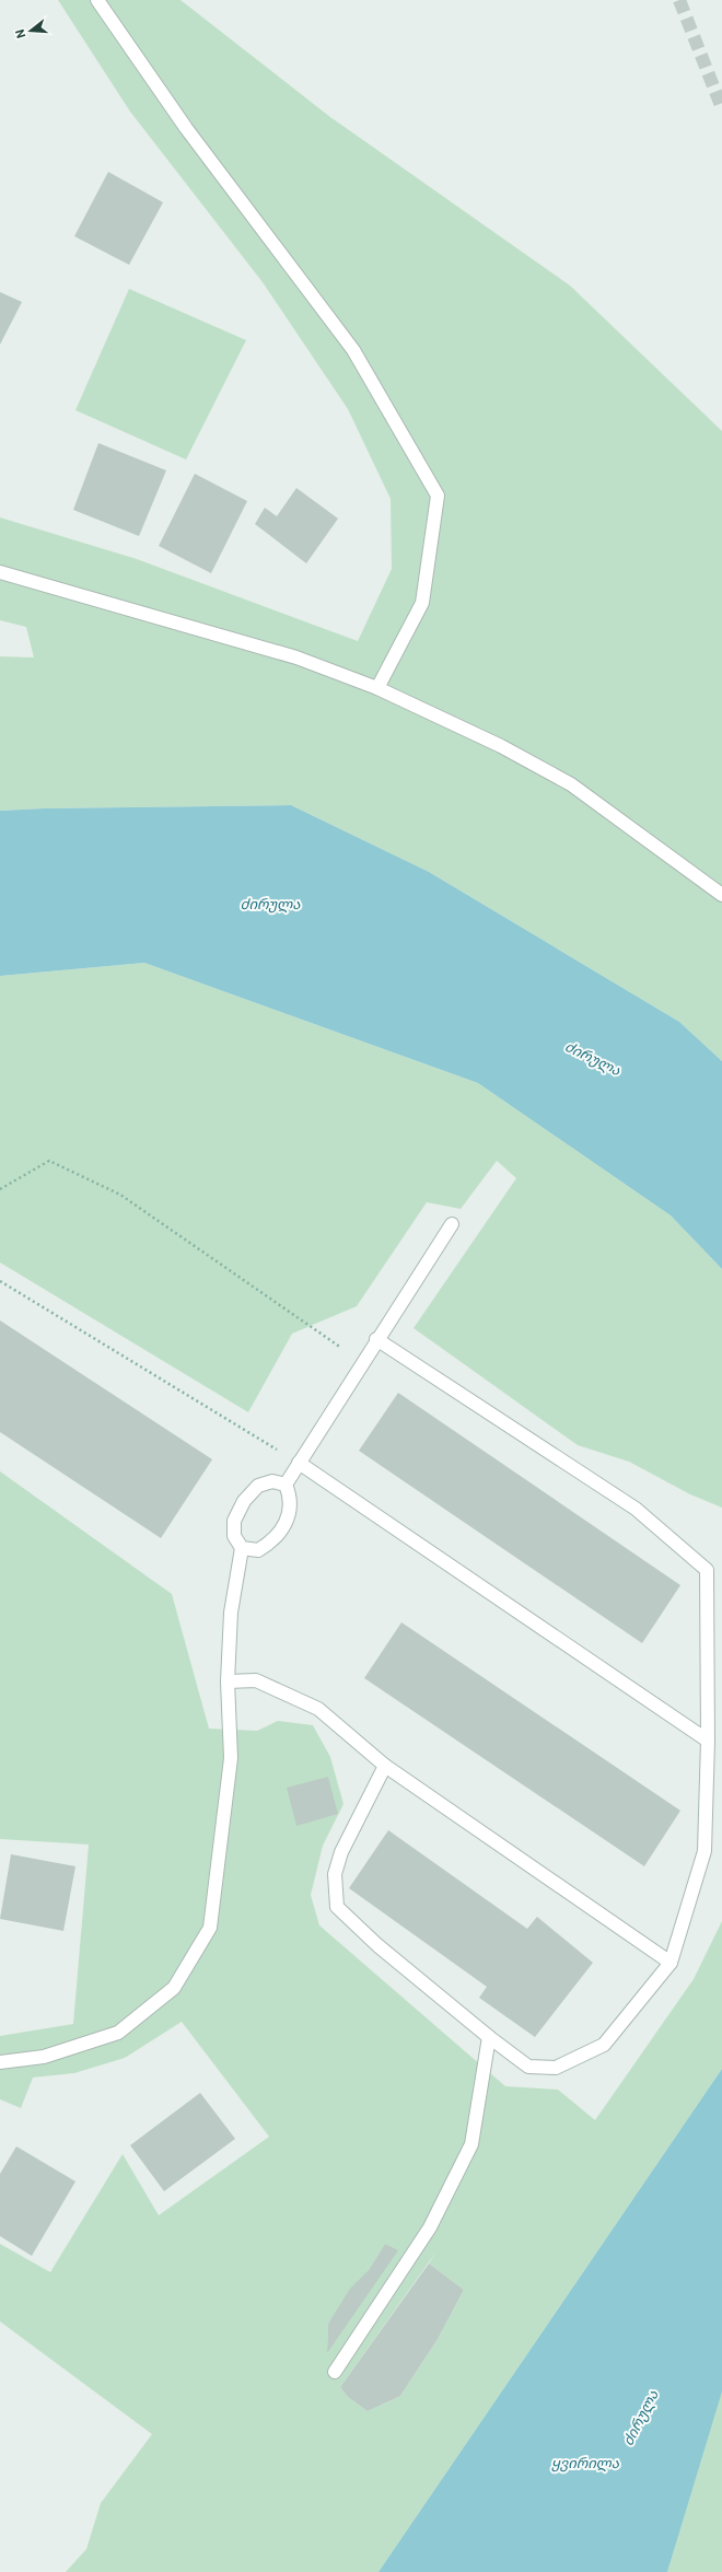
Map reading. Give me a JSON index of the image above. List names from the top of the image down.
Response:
{
  "water": ["ძირულა", "ყვირილა"],
  "north": "left"
}
